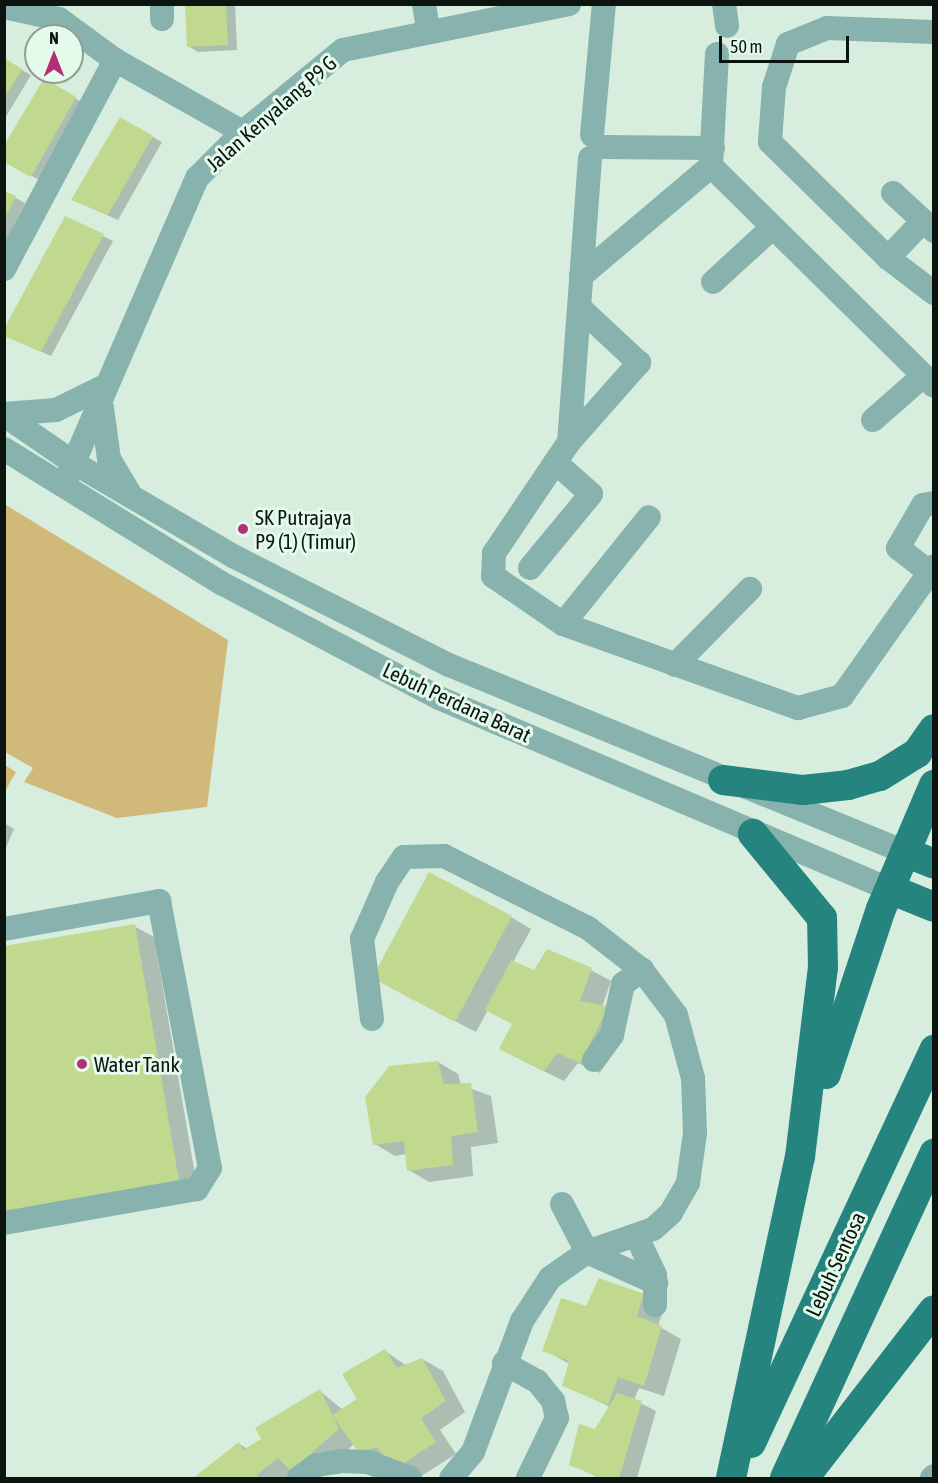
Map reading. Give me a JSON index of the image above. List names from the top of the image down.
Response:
{
  "streets": {
    "main road": ["Lebuh Sentosa"],
    "street": ["Jalan Kenyalang P9 G", "Lebuh Perdana Barat"]
  },
  "crossings": [
    ["Jalan Kenyalang P9 G", "Lebuh Perdana Barat"]
  ],
  "places": ["SK Putrajaya P9 (1) (Timur)", "Water Tank"],
  "scale_bar": "50 m",
  "north": "top"
}
